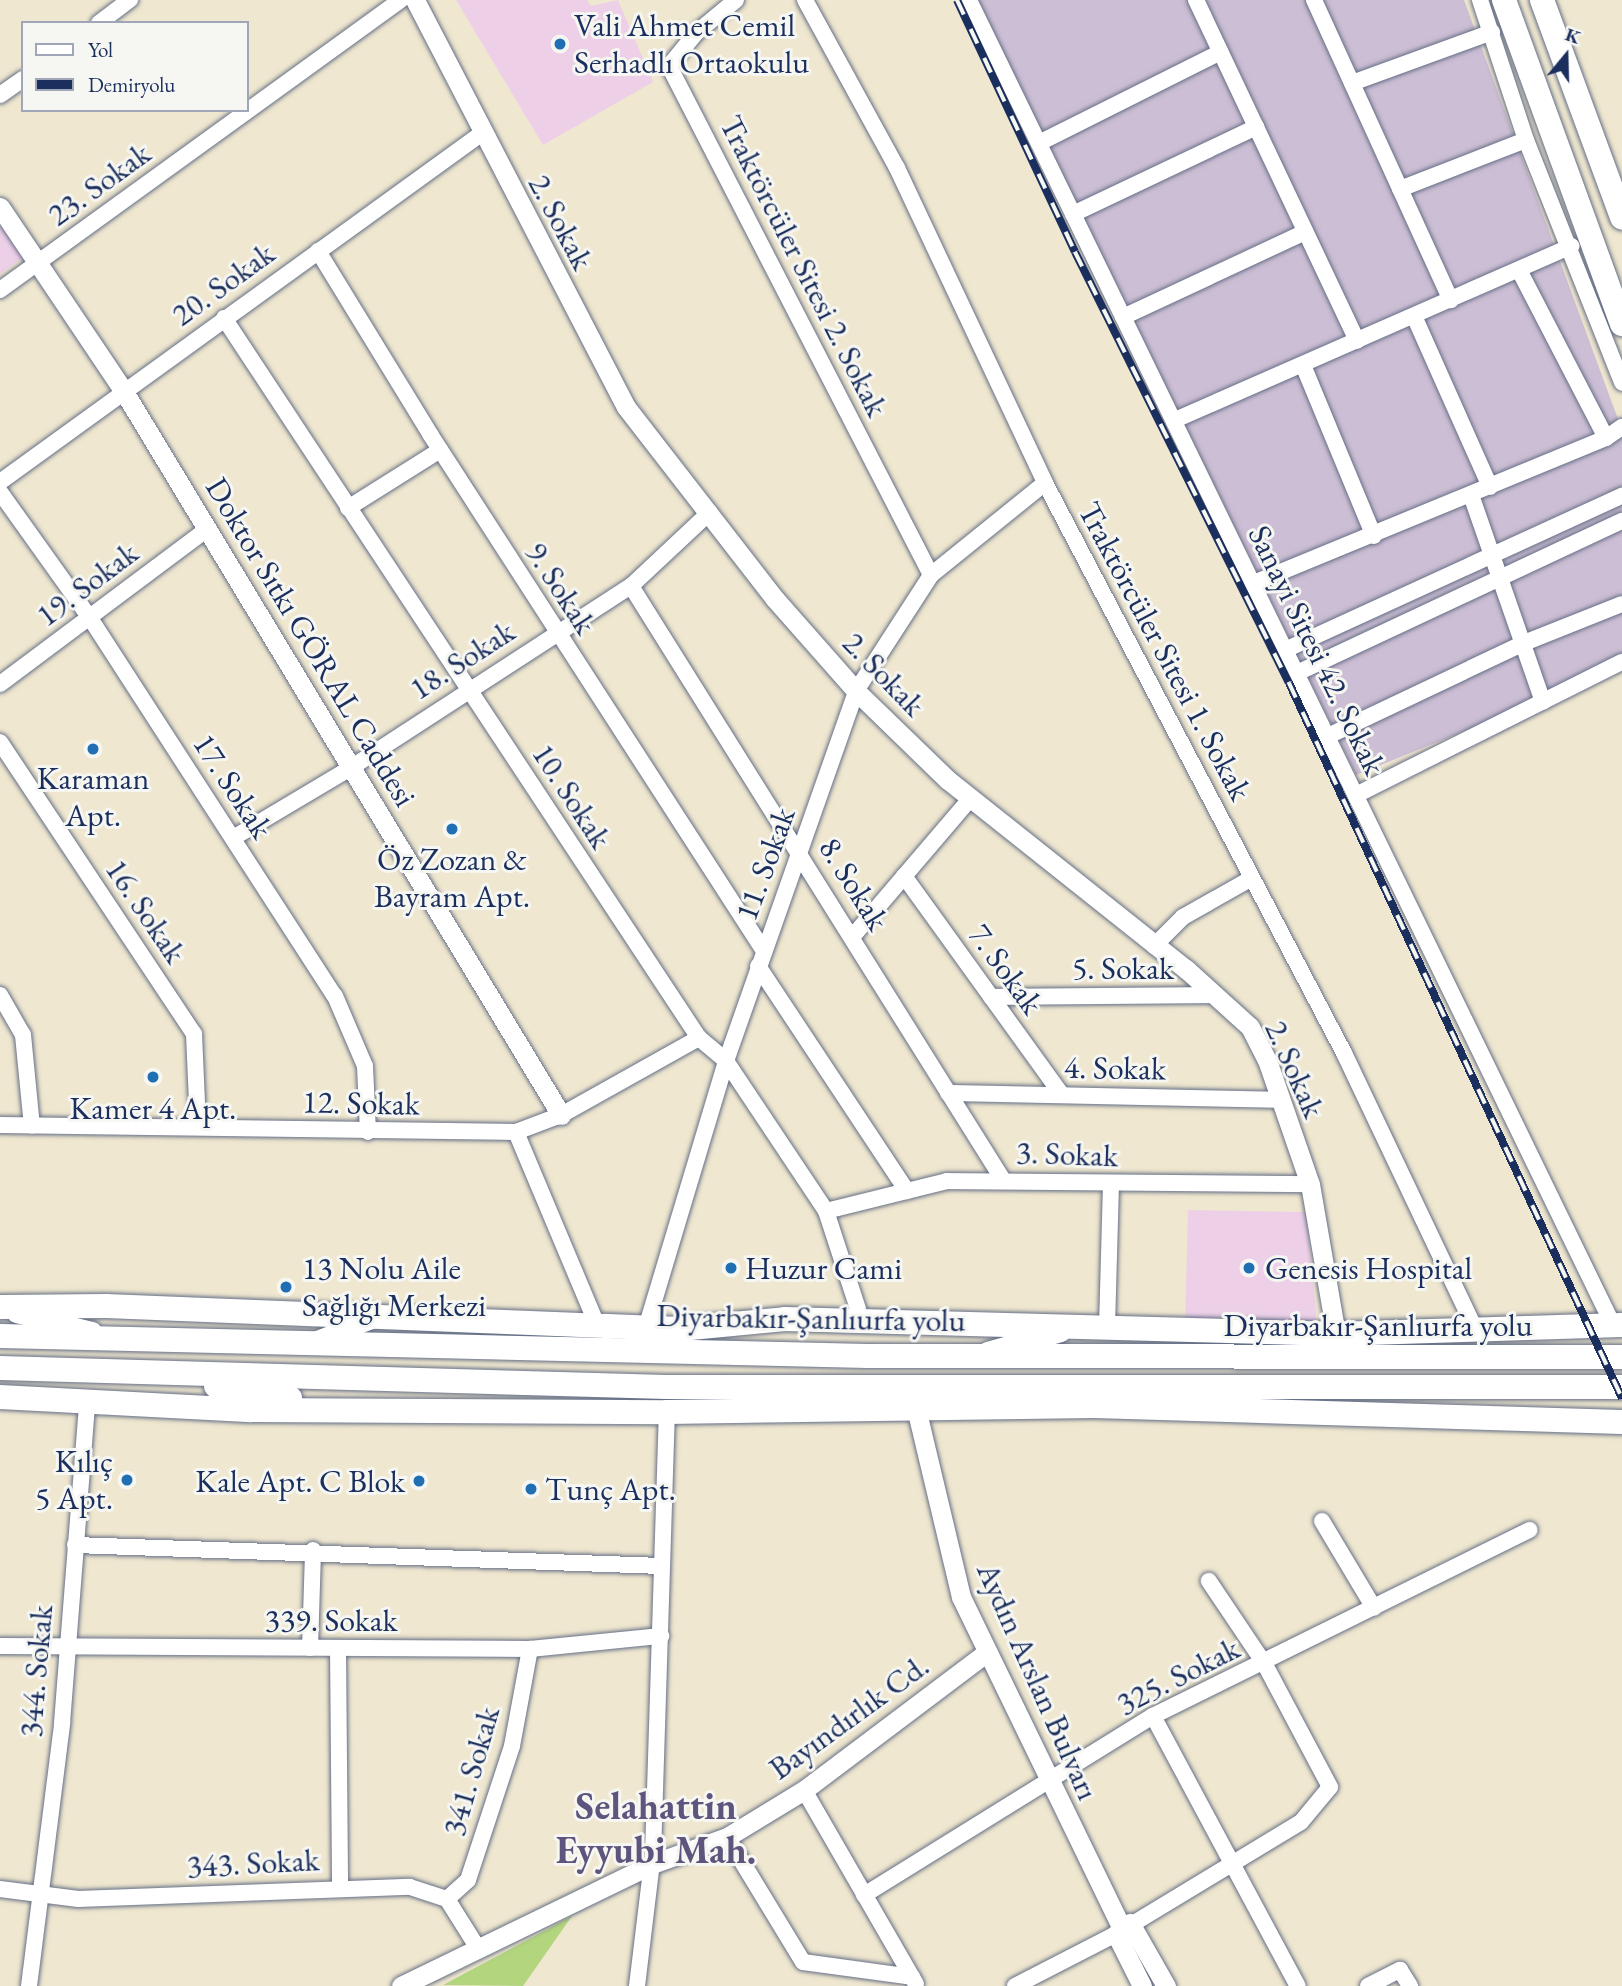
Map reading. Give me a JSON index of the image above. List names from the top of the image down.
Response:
{
  "streets": {
    "highway": ["Diyarbakır-Şanlıurfa yolu"],
    "street": [
      "23. Sokak",
      "2. Sokak",
      "Traktörcüler Sitesi 2. Sokak",
      "20. Sokak",
      "19. Sokak",
      "9. Sokak",
      "Doktor Sıtkı GÖRAL Caddesi",
      "Sanayi Sitesi 42. Sokak",
      "Traktörcüler Sitesi 1. Sokak",
      "18. Sokak",
      "17. Sokak",
      "10. Sokak",
      "11. Sokak",
      "8. Sokak",
      "16. Sokak",
      "5. Sokak",
      "7. Sokak",
      "4. Sokak",
      "12. Sokak",
      "3. Sokak",
      "339. Sokak",
      "344. Sokak",
      "325. Sokak",
      "Aydın Arslan Bulvarı",
      "Bayındırlık Cd.",
      "341. Sokak",
      "343. Sokak"
    ]
  },
  "crossings": [
    ["23. Sokak", "Doktor Sıtkı GÖRAL Caddesi"],
    ["2. Sokak", "20. Sokak"],
    ["2. Sokak", "18. Sokak"],
    ["2. Sokak", "11. Sokak"],
    ["2. Sokak", "5. Sokak"],
    ["2. Sokak", "4. Sokak"],
    ["2. Sokak", "3. Sokak"],
    ["Traktörcüler Sitesi 2. Sokak", "11. Sokak"],
    ["20. Sokak", "9. Sokak"],
    ["20. Sokak", "Doktor Sıtkı GÖRAL Caddesi"],
    ["20. Sokak", "10. Sokak"],
    ["19. Sokak", "Doktor Sıtkı GÖRAL Caddesi"],
    ["19. Sokak", "17. Sokak"],
    ["9. Sokak", "18. Sokak"],
    ["9. Sokak", "11. Sokak"],
    ["9. Sokak", "3. Sokak"],
    ["Doktor Sıtkı GÖRAL Caddesi", "18. Sokak"],
    ["Doktor Sıtkı GÖRAL Caddesi", "12. Sokak"],
    ["Traktörcüler Sitesi 1. Sokak", "11. Sokak"],
    ["18. Sokak", "17. Sokak"],
    ["18. Sokak", "10. Sokak"],
    ["18. Sokak", "8. Sokak"],
    ["17. Sokak", "12. Sokak"],
    ["10. Sokak", "11. Sokak"],
    ["10. Sokak", "12. Sokak"],
    ["10. Sokak", "3. Sokak"],
    ["11. Sokak", "8. Sokak"],
    ["8. Sokak", "4. Sokak"],
    ["8. Sokak", "3. Sokak"],
    ["16. Sokak", "12. Sokak"],
    ["5. Sokak", "7. Sokak"],
    ["7. Sokak", "4. Sokak"],
    ["339. Sokak", "344. Sokak"],
    ["339. Sokak", "341. Sokak"],
    ["344. Sokak", "343. Sokak"],
    ["325. Sokak", "Aydın Arslan Bulvarı"],
    ["Aydın Arslan Bulvarı", "Bayındırlık Cd."],
    ["341. Sokak", "343. Sokak"]
  ],
  "districts": ["Selahattin Eyyubi Mah."],
  "places": [
    "Vali Ahmet Cemil Serhadlı Ortaokulu",
    "Karaman Apt.",
    "Öz Zozan & Bayram Apt.",
    "Kamer 4 Apt.",
    "Huzur Cami",
    "Genesis Hospital",
    "13 Nolu Aile Sağlığı Merkezi",
    "Kılıç 5 Apt.",
    "Kale Apt. C Blok",
    "Tunç Apt."
  ],
  "legend": ["Yol", "Demiryolu"],
  "north": "top"
}
